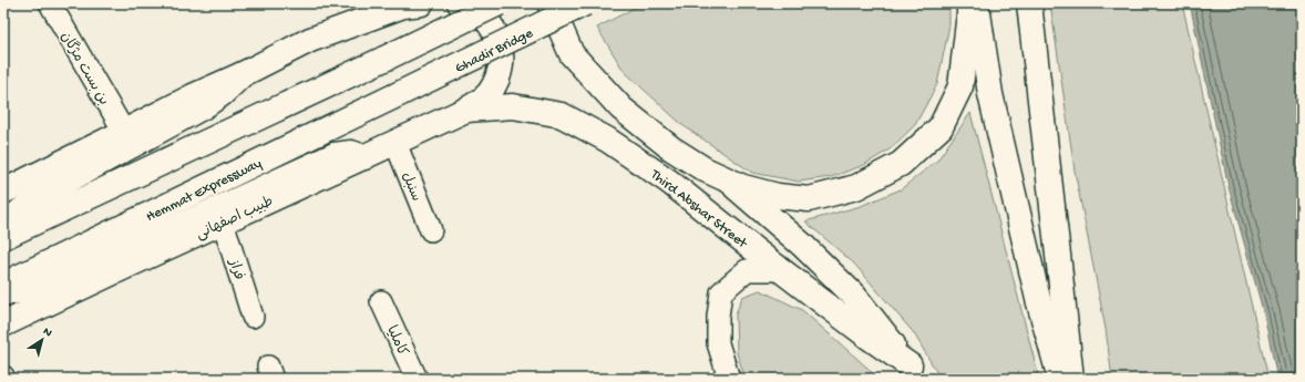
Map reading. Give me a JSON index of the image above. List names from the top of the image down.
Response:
{
  "streets": {
    "main road": [
      "Ghadir Bridge",
      "Hemmat Expressway",
      "Third Abshar Street",
      "طبیب اصفهانی"
    ],
    "street": [
      "بن بست مژگان",
      "سنبل",
      "فراز",
      "کاملیا"
    ]
  },
  "crossings": [
    ["Ghadir Bridge", "Hemmat Expressway"],
    ["سنبل", "طبیب اصفهانی"],
    ["Third Abshar Street", "طبیب اصفهانی"],
    ["طبیب اصفهانی", "فراز"]
  ],
  "north": "top right"
}
